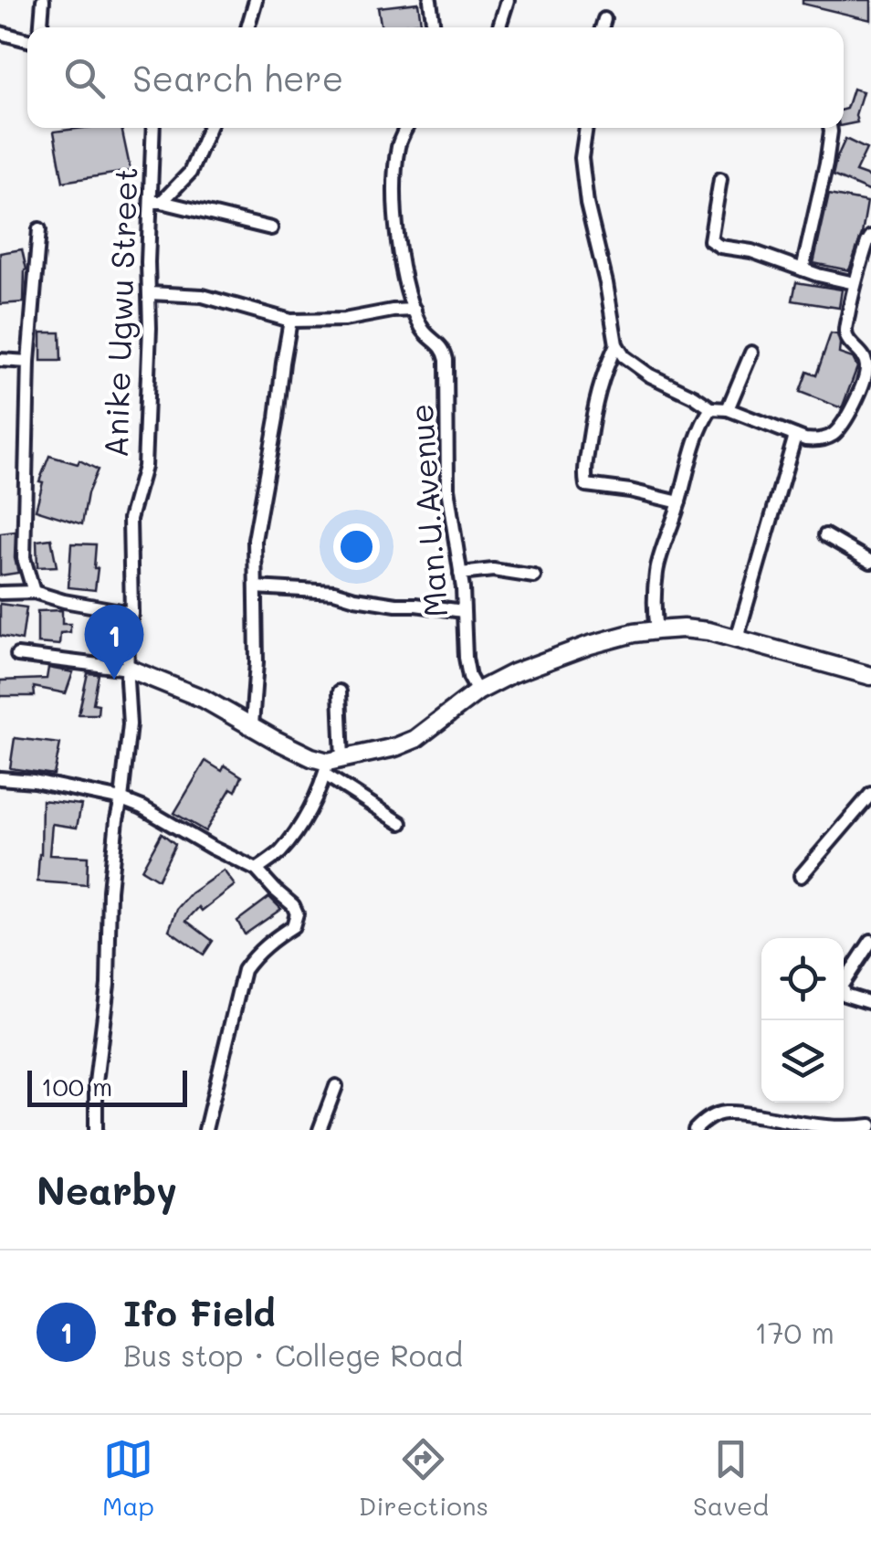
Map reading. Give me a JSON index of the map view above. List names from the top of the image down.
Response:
{
  "streets": {
    "street": ["Anike Ugwu Street", "Man.U.Avenue"]
  },
  "scale_bar": "100 m",
  "page": {
    "search": "Search here",
    "pins": "1",
    "scale": "100 m",
    "heading": "Nearby",
    "list": [
      {
        "mark": "1",
        "name": "Ifo Field",
        "note": "Bus stop · College Road",
        "value": "170 m"
      }
    ],
    "nav": ["Map", "Directions", "Saved"]
  }
}
